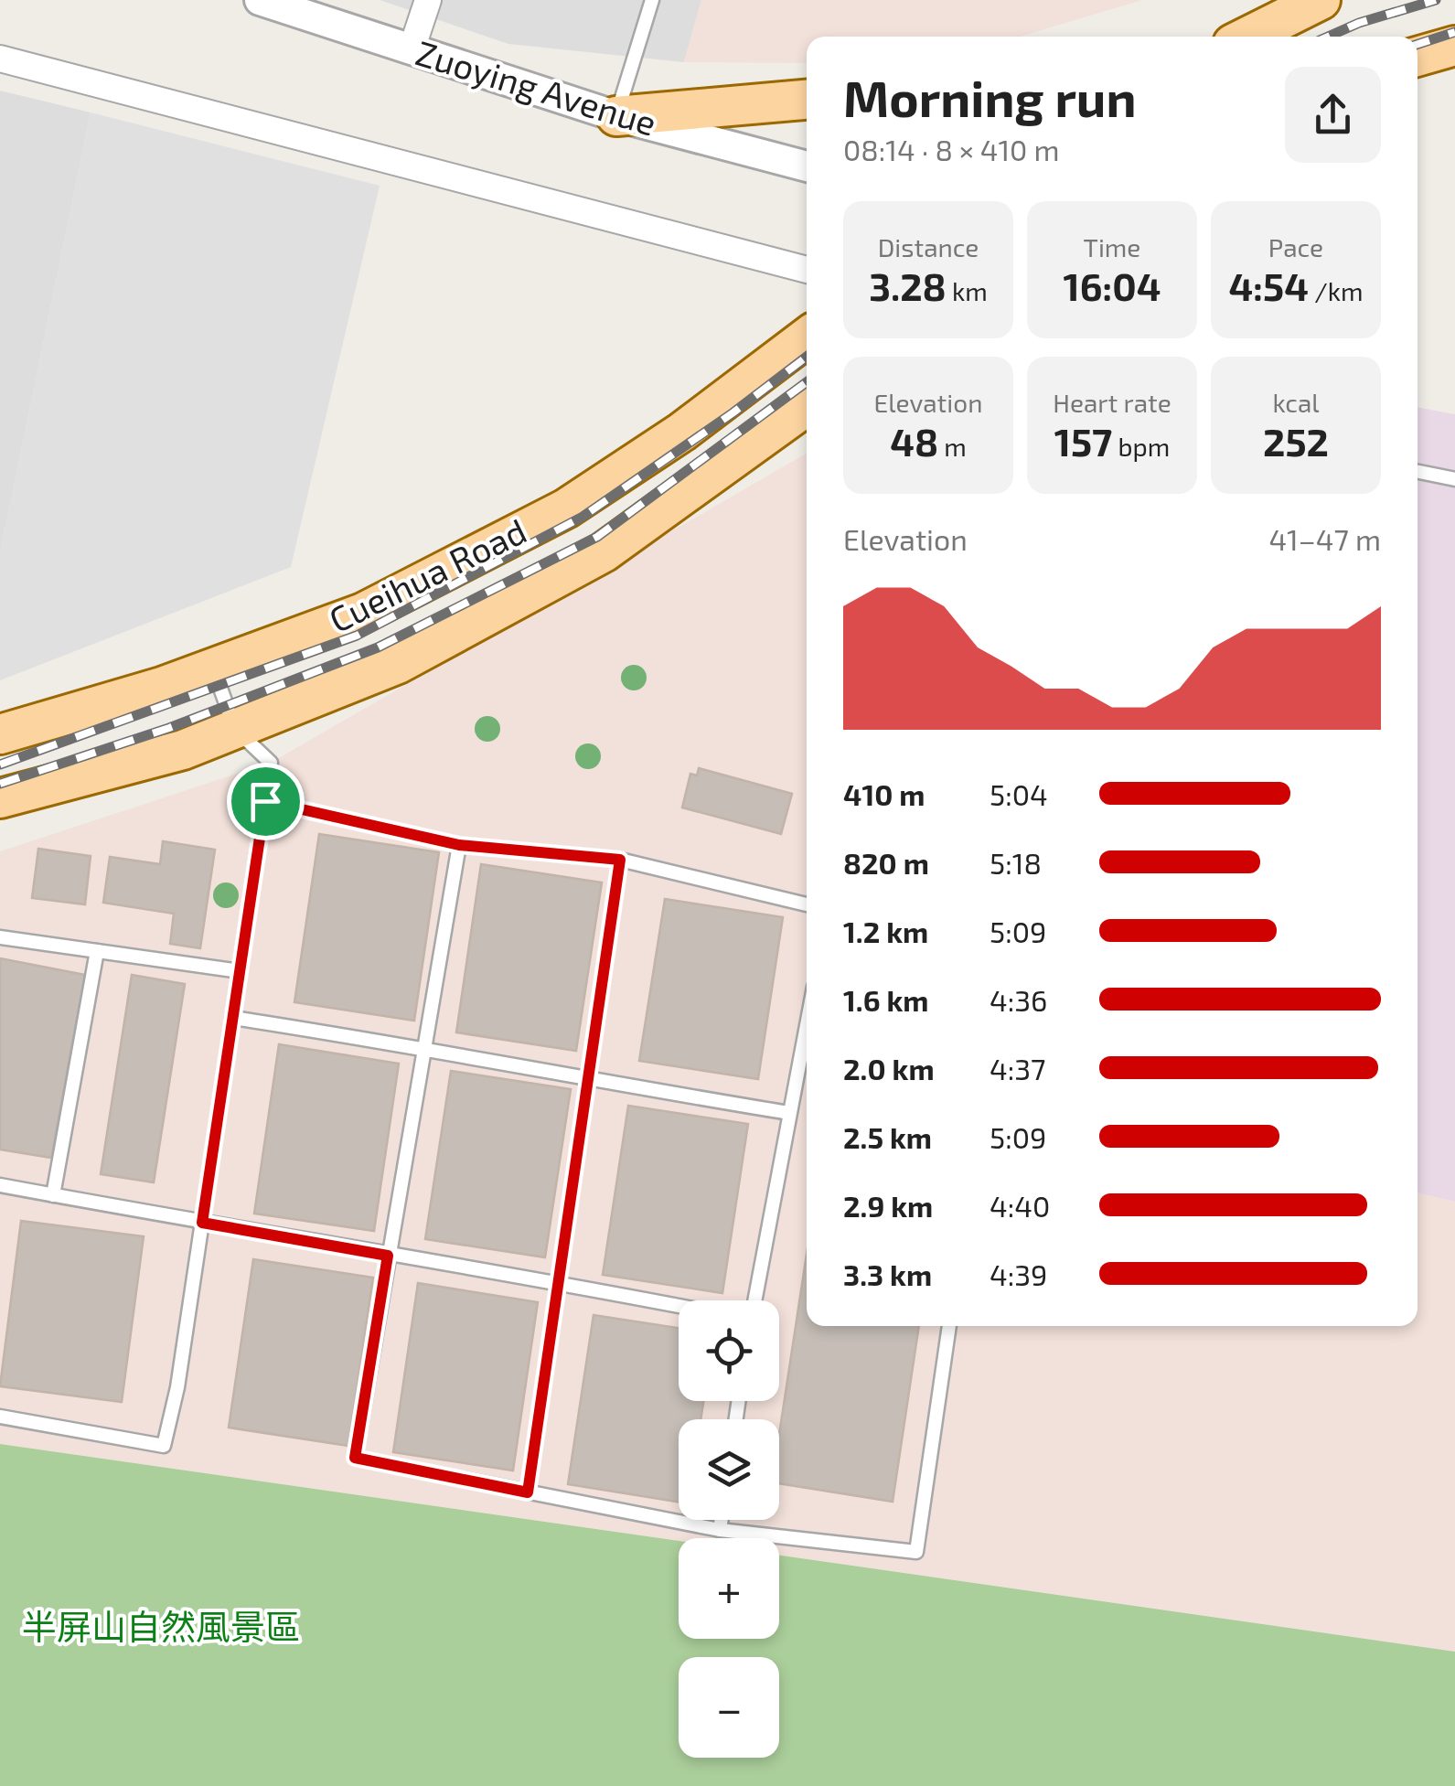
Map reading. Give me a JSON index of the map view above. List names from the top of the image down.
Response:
{
  "streets": {
    "main road": ["Cueihua Road"],
    "street": ["Zuoying Avenue"]
  },
  "parks": ["半屏山自然風景區"],
  "page": {
    "heading": ["Morning run", "08:14 · 8 × 410 m"],
    "stats": [
      ["Distance", "3.28 km"],
      ["Time", "16:04"],
      ["Pace", "4:54 /km"],
      ["Elevation", "48 m"],
      ["Heart rate", "157 bpm"],
      ["kcal", "252"]
    ],
    "chart": ["Elevation", "41–47 m"],
    "list": [
      {
        "name": "410 m",
        "note": "5:04"
      },
      {
        "name": "820 m",
        "note": "5:18"
      },
      {
        "name": "1.2 km",
        "note": "5:09"
      },
      {
        "name": "1.6 km",
        "note": "4:36"
      },
      {
        "name": "2.0 km",
        "note": "4:37"
      },
      {
        "name": "2.5 km",
        "note": "5:09"
      },
      {
        "name": "2.9 km",
        "note": "4:40"
      },
      {
        "name": "3.3 km",
        "note": "4:39"
      }
    ],
    "map_buttons": ["+", "−"]
  }
}
